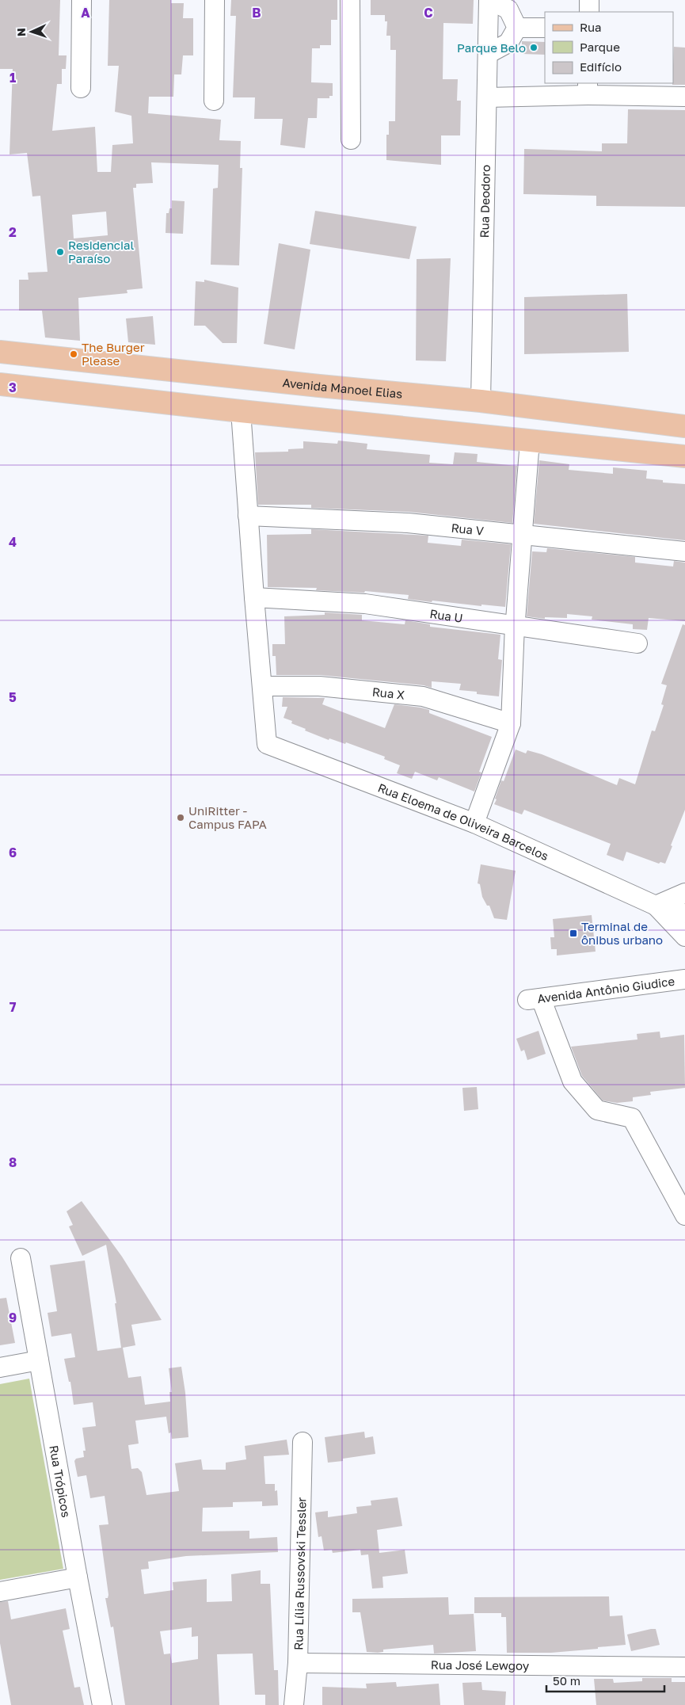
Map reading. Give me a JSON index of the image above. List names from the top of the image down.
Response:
{
  "streets": {
    "main road": ["Avenida Manoel Elias"],
    "street": [
      "Rua Deodoro",
      "Rua V",
      "Rua U",
      "Rua X",
      "Rua Eloema de Oliveira Barcelos",
      "Avenida Antônio Giudice",
      "Rua Trópicos",
      "Rua Lília Russovski Tessler",
      "Rua José Lewgoy"
    ]
  },
  "crossings": [
    ["Rua Deodoro", "Avenida Manoel Elias"],
    ["Rua X", "Rua Eloema de Oliveira Barcelos"],
    ["Rua Lília Russovski Tessler", "Rua José Lewgoy"]
  ],
  "places": {
    "other": [
      "Parque Belo",
      "Residencial Paraíso",
      "The Burger Please",
      "UniRitter - Campus FAPA"
    ],
    "transit": ["Terminal de ônibus urbano"]
  },
  "legend": ["Rua", "Parque", "Edifício"],
  "scale_bar": "50 m",
  "north": "left",
  "grid": {
    "columns": ["A", "B", "C"],
    "rows": [
      "1",
      "2",
      "3",
      "4",
      "5",
      "6",
      "7",
      "8",
      "9"
    ]
  }
}
